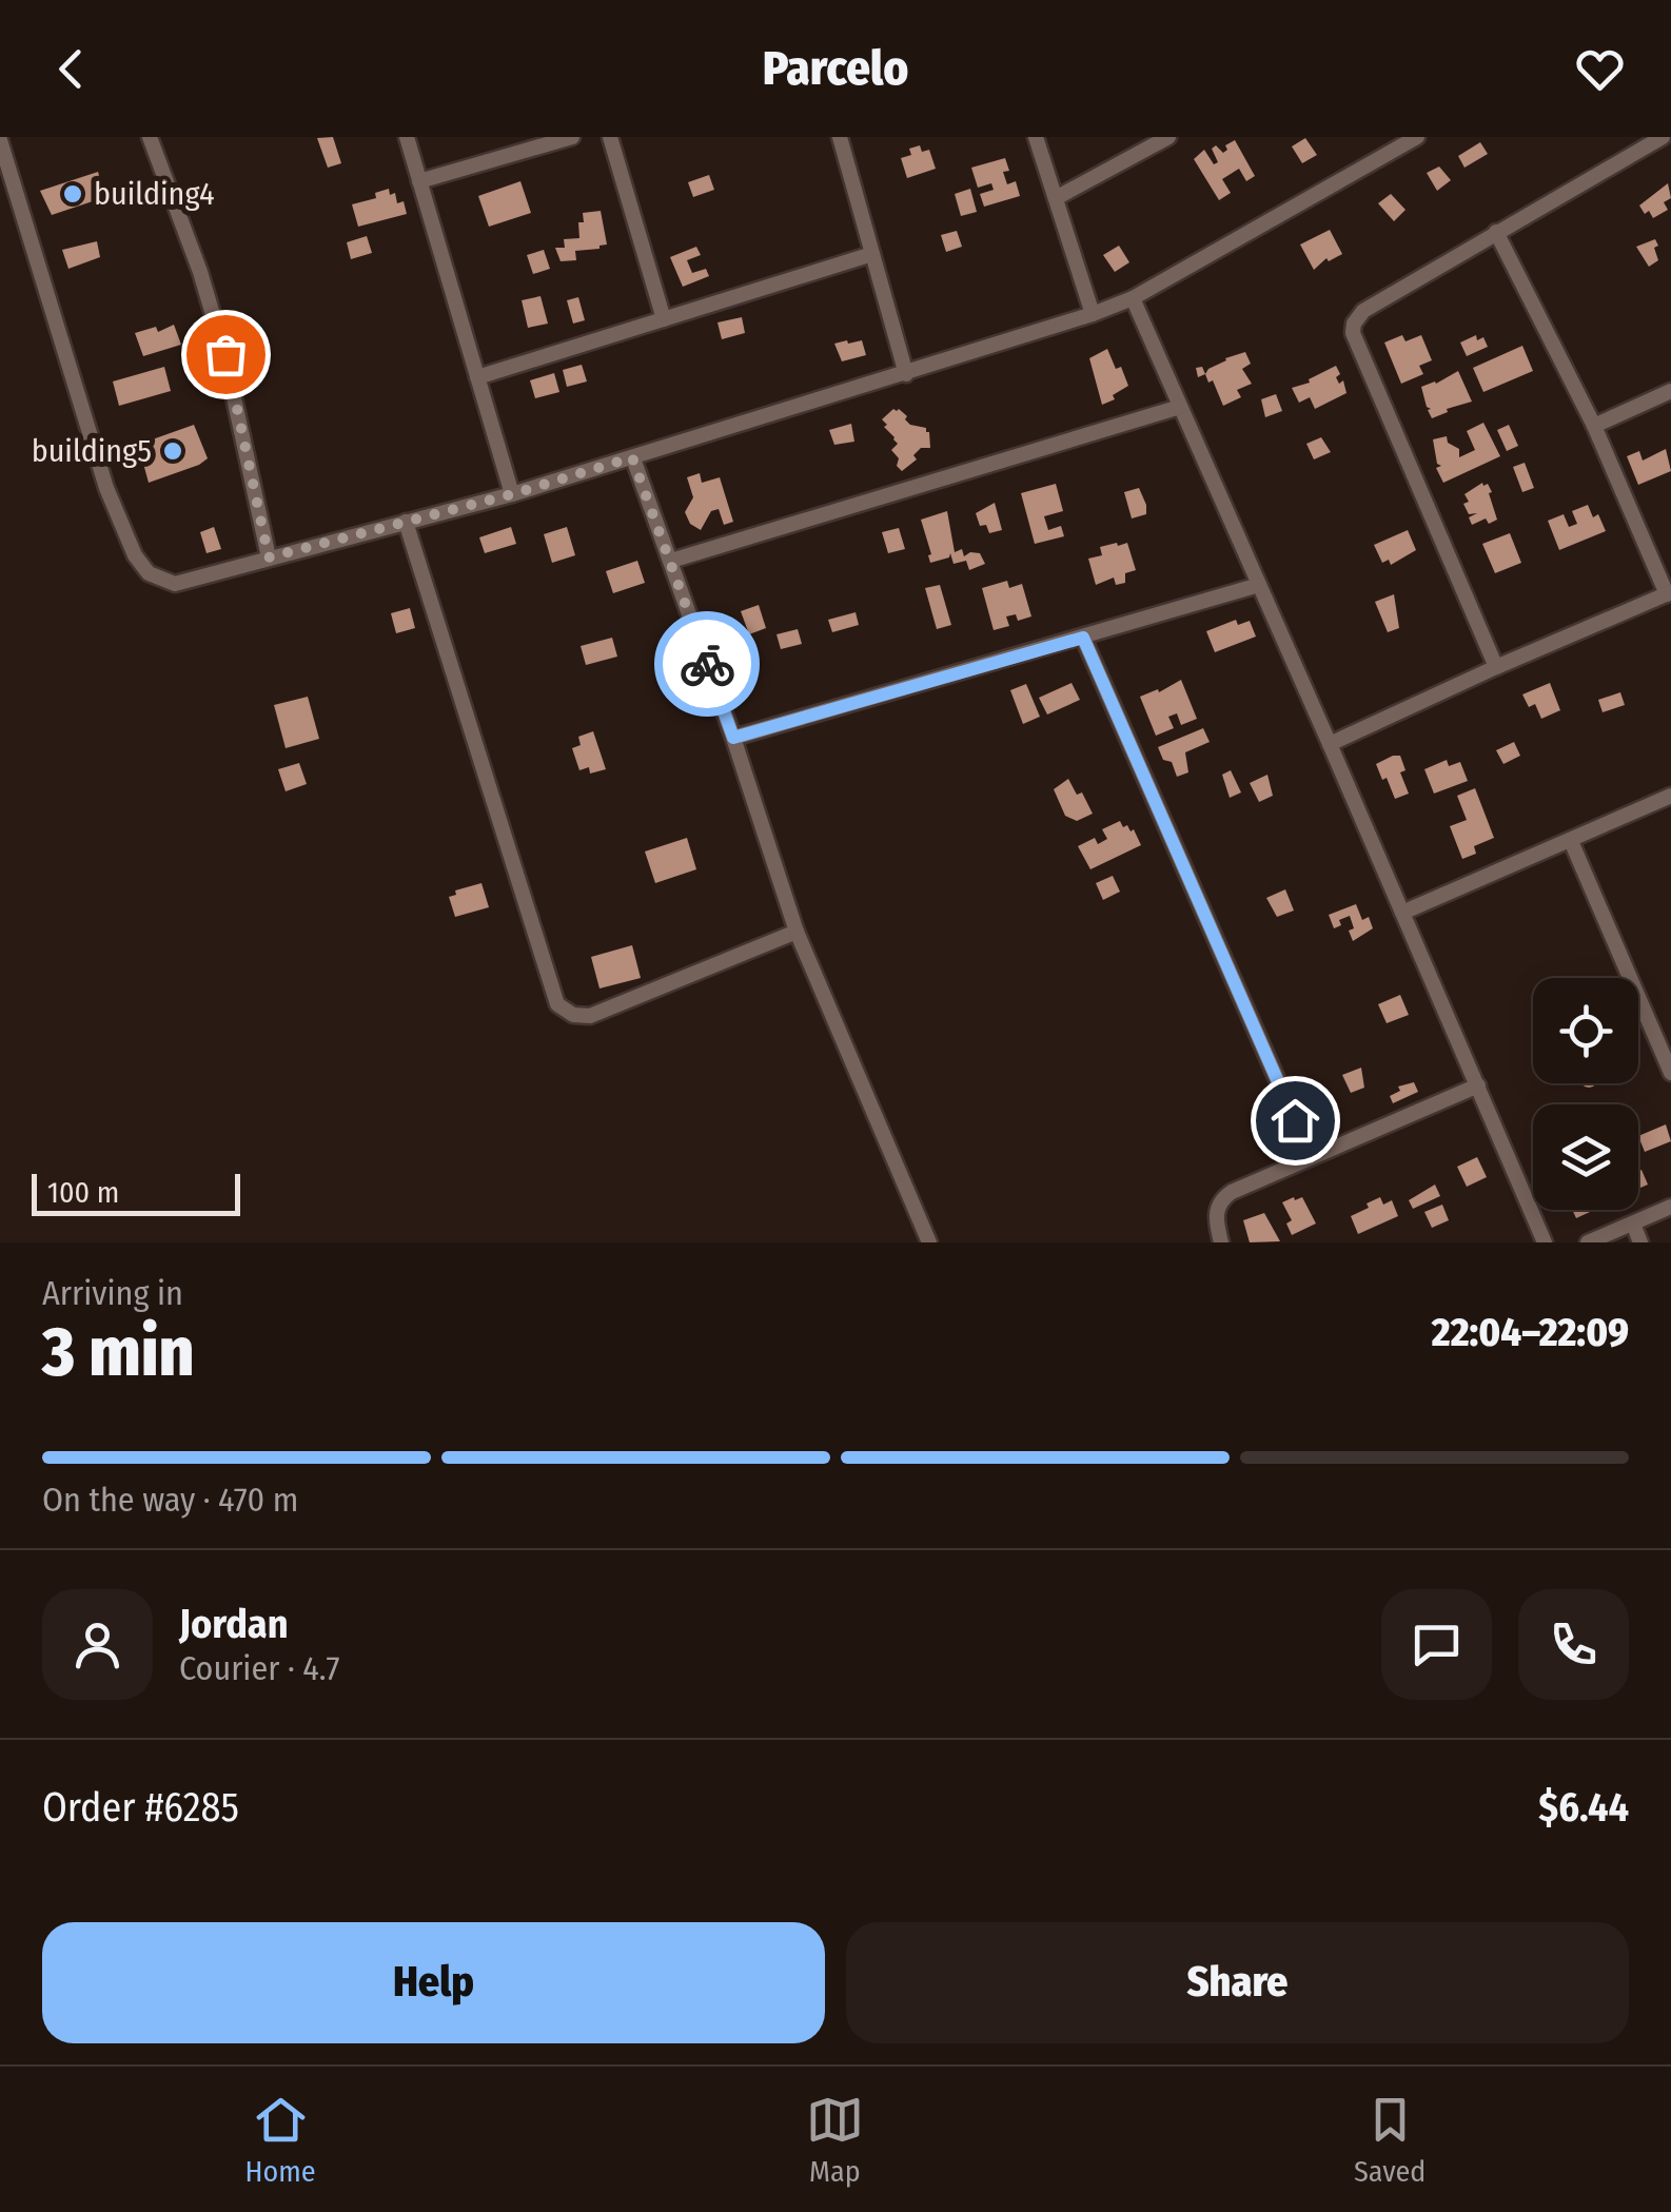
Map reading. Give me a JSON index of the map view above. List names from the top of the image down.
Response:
{
  "places": ["building4", "building5"],
  "scale_bar": "100 m",
  "page": {
    "header": "Parcelo",
    "scale": "100 m",
    "heading": ["3 min", "Arriving in", "22:04–22:09"],
    "panel": [
      "Jordan",
      "Courier · 4.7",
      "Order #6285",
      "$6.44"
    ],
    "bar": "On the way · 470 m",
    "buttons": ["Help", "Share"],
    "tabs": ["Home", "Map", "Saved"]
  }
}
